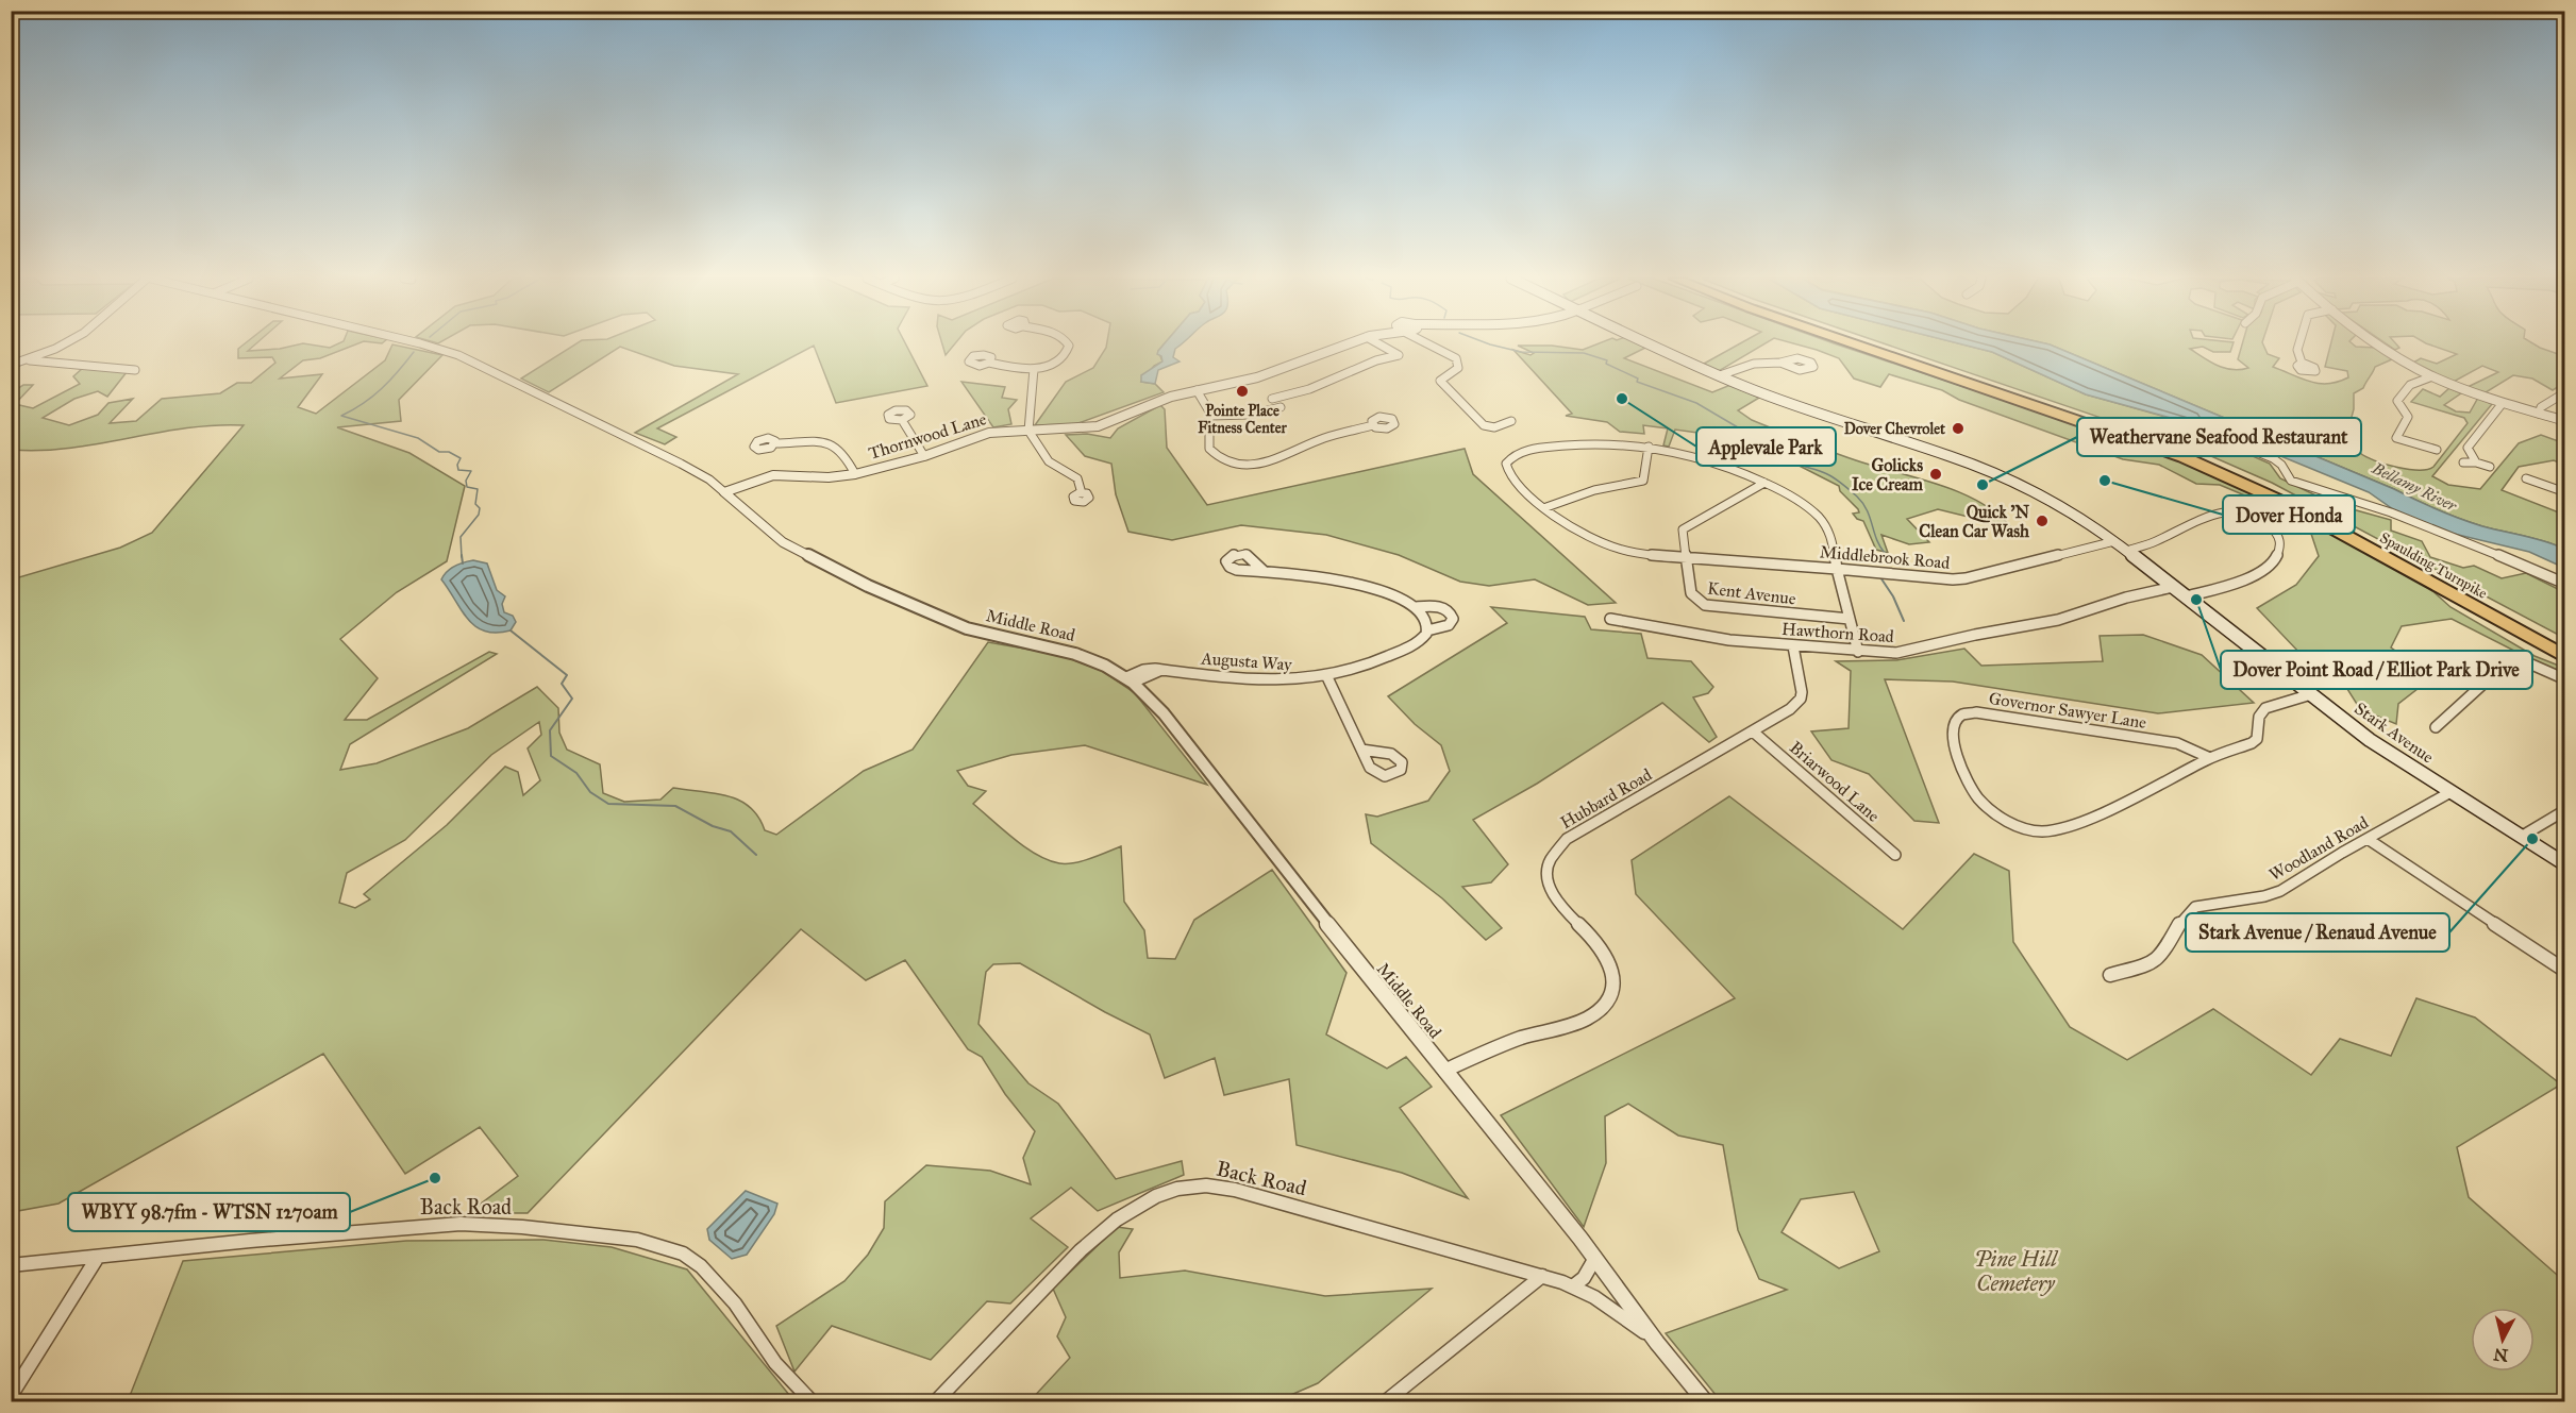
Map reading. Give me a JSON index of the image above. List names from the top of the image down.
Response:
{
  "streets": {
    "highway": ["Spaulding Turnpike"],
    "main road": ["Stark Avenue"],
    "street": [
      "Thornwood Lane",
      "Middlebrook Road",
      "Kent Avenue",
      "Middle Road",
      "Hawthorn Road",
      "Augusta Way",
      "Governor Sawyer Lane",
      "Briarwood Lane",
      "Hubbard Road",
      "Woodland Road",
      "Back Road"
    ]
  },
  "crossings": [
    ["Thornwood Lane", "Middle Road"],
    ["Middlebrook Road", "Kent Avenue"],
    ["Middlebrook Road", "Stark Avenue"],
    ["Middle Road", "Augusta Way"],
    ["Middle Road", "Hubbard Road"],
    ["Middle Road", "Back Road"],
    ["Hawthorn Road", "Stark Avenue"],
    ["Hawthorn Road", "Hubbard Road"],
    ["Governor Sawyer Lane", "Stark Avenue"],
    ["Stark Avenue", "Woodland Road"],
    ["Briarwood Lane", "Hubbard Road"]
  ],
  "water": ["Bellamy River"],
  "parks": ["Pine Hill Cemetery"],
  "places": [
    "Pointe Place Fitness Center",
    "Applevale Park",
    "Dover Chevrolet",
    "Golicks Ice Cream",
    "Dover Honda",
    "Weathervane Seafood Restaurant",
    "Quick 'N Clean Car Wash",
    "Dover Point Road / Elliot Park Drive",
    "Stark Avenue / Renaud Avenue",
    "WBYY 98.7fm - WTSN 1270am"
  ],
  "north": "bottom"
}
